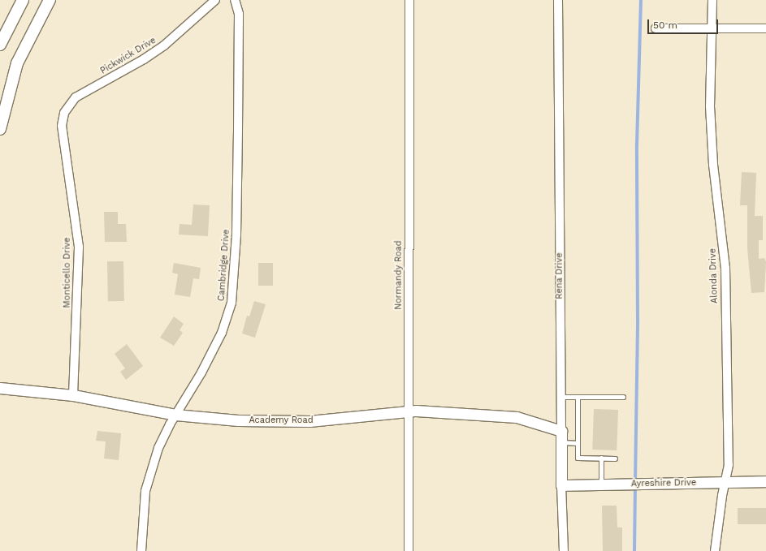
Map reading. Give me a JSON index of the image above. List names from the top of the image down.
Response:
{
  "streets": {
    "street": [
      "Pickwick Drive",
      "Cambridge Drive",
      "Monticello Drive",
      "Normandy Road",
      "Rena Drive",
      "Alonda Drive",
      "Academy Road",
      "Ayreshire Drive"
    ]
  },
  "crossings": [
    ["Pickwick Drive", "Monticello Drive"],
    ["Cambridge Drive", "Academy Road"],
    ["Monticello Drive", "Academy Road"],
    ["Normandy Road", "Academy Road"],
    ["Rena Drive", "Academy Road"],
    ["Rena Drive", "Ayreshire Drive"],
    ["Alonda Drive", "Ayreshire Drive"]
  ],
  "scale_bar": "50 m"
}
